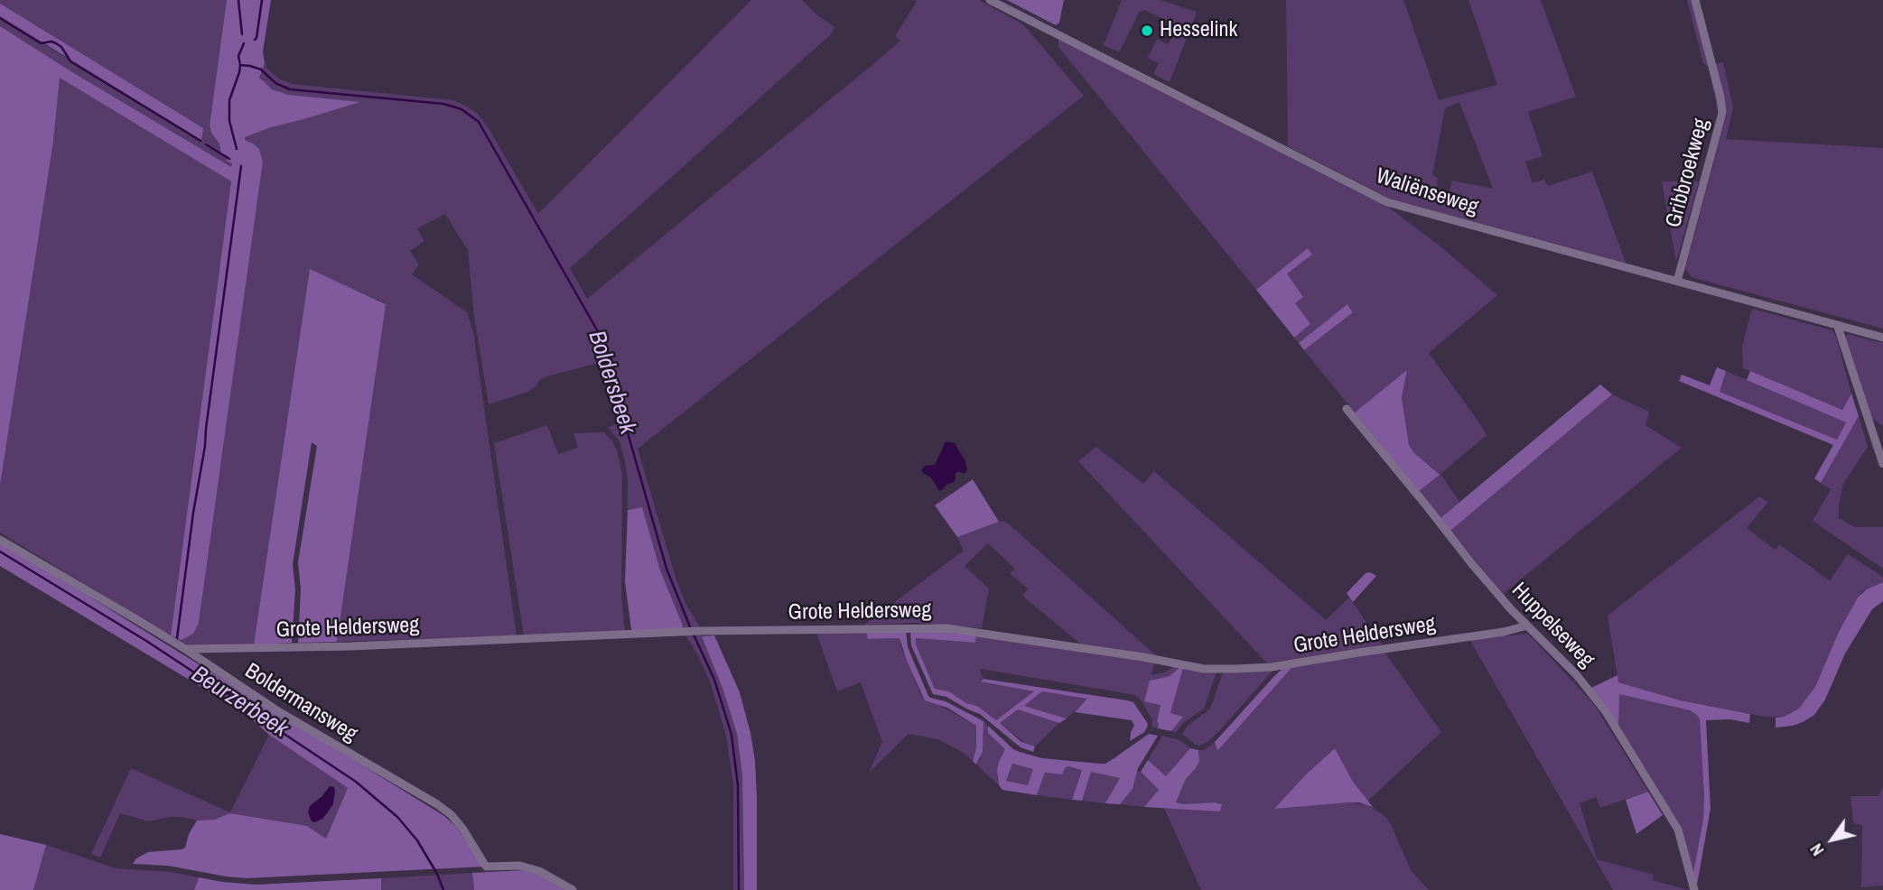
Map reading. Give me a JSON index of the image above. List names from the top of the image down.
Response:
{
  "streets": {
    "street": [
      "Gribbroekweg",
      "Waliënseweg",
      "Grote Heldersweg",
      "Huppelseweg",
      "Boldermansweg"
    ]
  },
  "crossings": [
    ["Gribbroekweg", "Waliënseweg"],
    ["Grote Heldersweg", "Huppelseweg"],
    ["Grote Heldersweg", "Boldermansweg"]
  ],
  "water": ["Boldersbeek", "Beurzerbeek"],
  "places": ["Hesselink"],
  "north": "bottom left"
}
